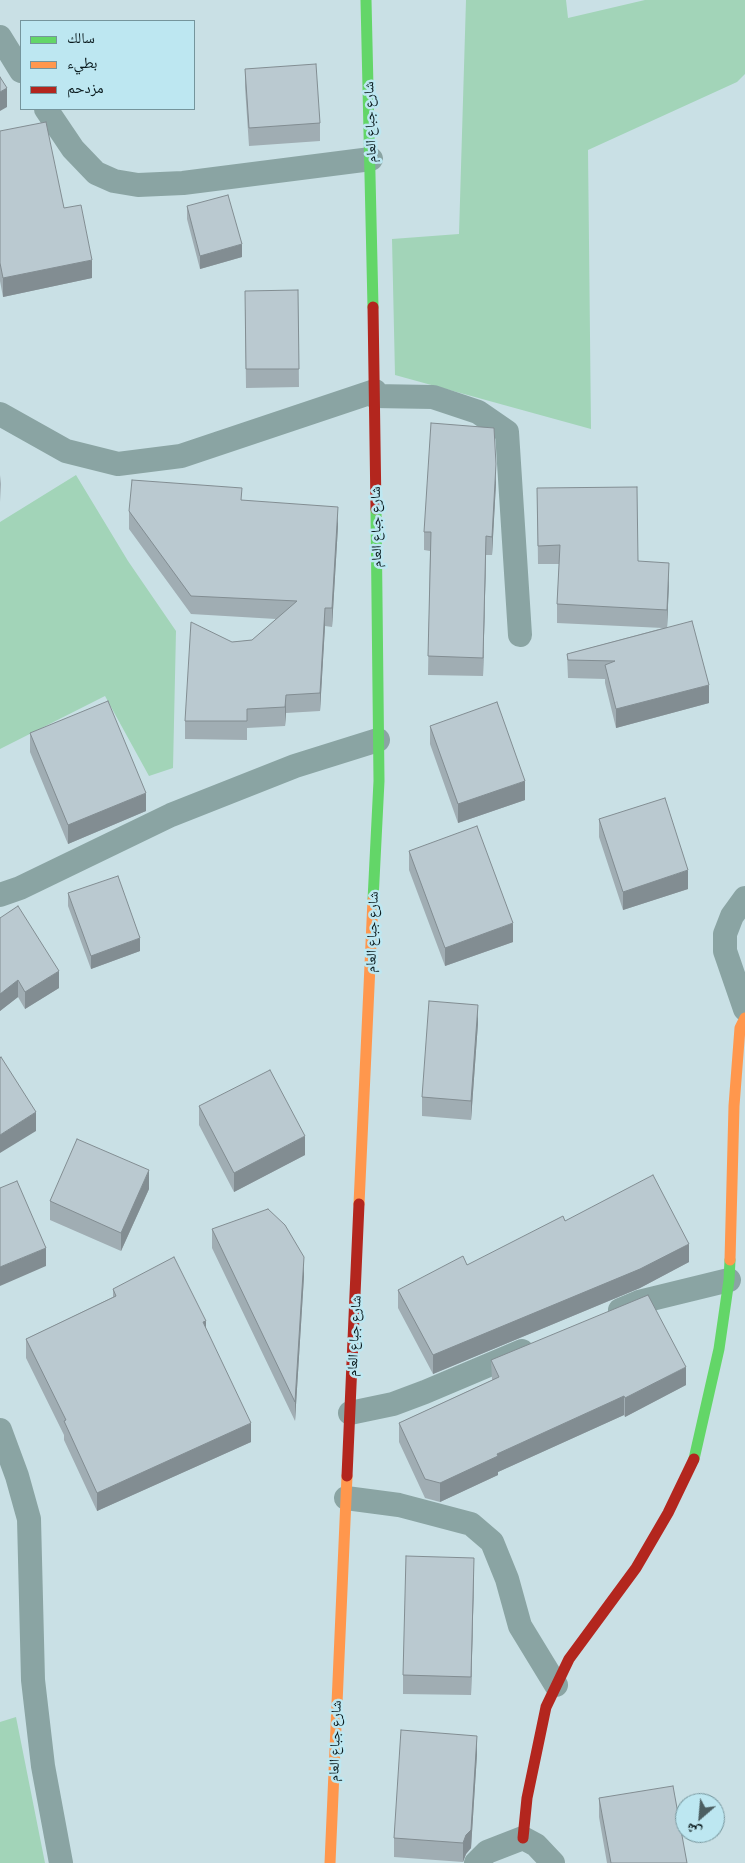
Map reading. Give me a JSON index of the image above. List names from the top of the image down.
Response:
{
  "streets": {
    "main road": ["شارع جباع العام"]
  },
  "legend": ["سالك", "بطيء", "مزدحم"],
  "north": "bottom left"
}
